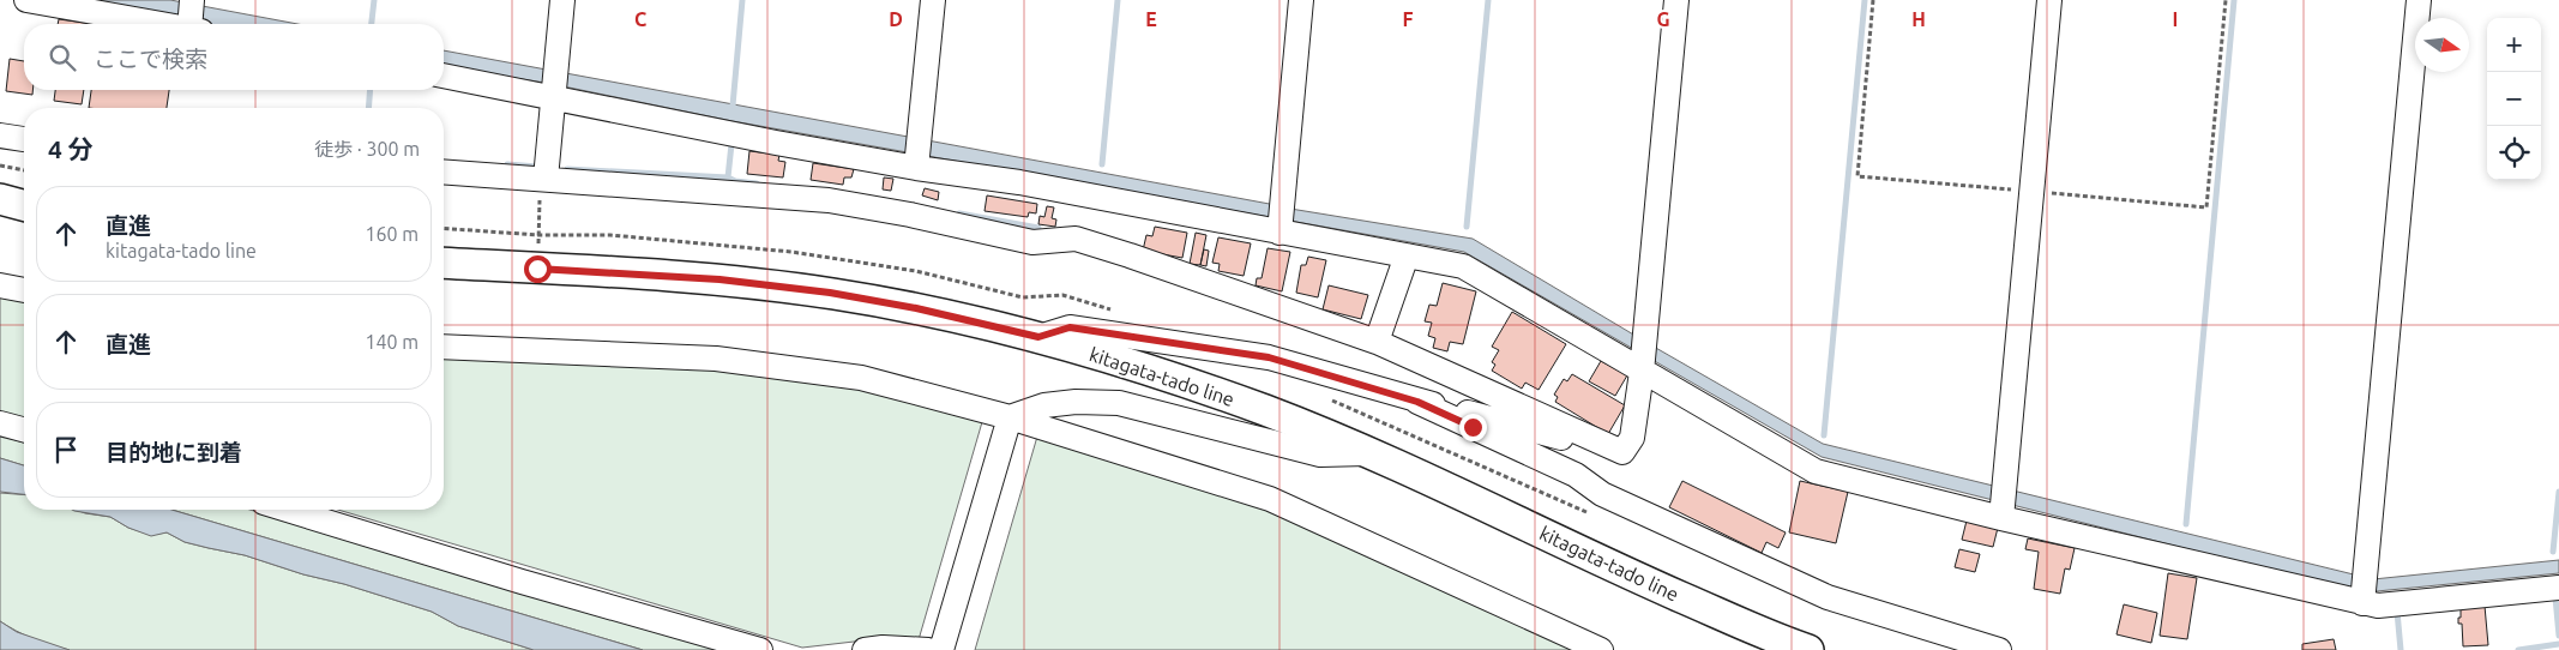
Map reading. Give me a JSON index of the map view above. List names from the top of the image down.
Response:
{
  "streets": {
    "main road": ["kitagata-tado line"]
  },
  "north": "right",
  "page": {
    "map_buttons": ["+", "−"],
    "search": "ここで検索",
    "heading": ["4 分", "徒歩 · 300 m"],
    "list": [
      ["直進", "kitagata-tado line", "160 m"],
      ["直進", "140 m"],
      "目的地に到着"
    ]
  },
  "grid": {
    "columns": [
      "C",
      "D",
      "E",
      "F",
      "G",
      "H",
      "I"
    ]
  }
}
